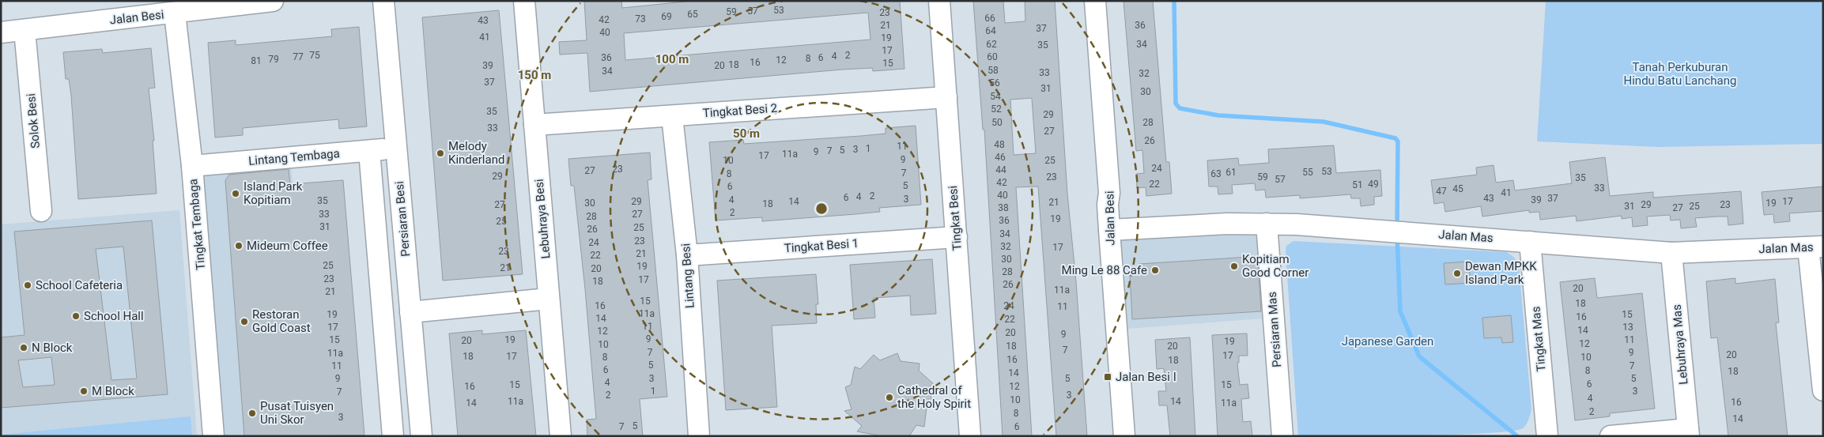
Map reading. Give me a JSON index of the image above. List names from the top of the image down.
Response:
{
  "streets": {
    "street": [
      "Jalan Besi",
      "Tingkat Besi 2",
      "Solok Besi",
      "Lintang Tembaga",
      "Tingkat Besi",
      "Persiaran Besi",
      "Lebuhraya Besi",
      "Tingkat Tembaga",
      "Jalan Mas",
      "Tingkat Besi 1",
      "Lintang Besi",
      "Persiaran Mas",
      "Tingkat Mas",
      "Lebuhraya Mas"
    ]
  },
  "crossings": [
    ["Jalan Besi", "Solok Besi"],
    ["Jalan Besi", "Tingkat Tembaga"],
    ["Jalan Besi", "Jalan Mas"],
    ["Tingkat Besi 2", "Tingkat Besi"],
    ["Tingkat Besi 2", "Lebuhraya Besi"],
    ["Tingkat Besi 2", "Lintang Besi"],
    ["Lintang Tembaga", "Persiaran Besi"],
    ["Lintang Tembaga", "Tingkat Tembaga"],
    ["Tingkat Besi", "Tingkat Besi 1"],
    ["Jalan Mas", "Persiaran Mas"],
    ["Jalan Mas", "Tingkat Mas"],
    ["Jalan Mas", "Lebuhraya Mas"],
    ["Tingkat Besi 1", "Lintang Besi"]
  ],
  "parks": ["Tanah Perkuburan Hindu Batu Lanchang", "Japanese Garden"],
  "places": {
    "other": [
      "Melody Kinderland",
      "Island Park Kopitiam",
      "Mideum Coffee",
      "Kopitiam Good Corner",
      "Ming Le 88 Cafe",
      "Dewan MPKK Island Park",
      "School Cafeteria",
      "School Hall",
      "Restoran Gold Coast",
      "N Block",
      "M Block",
      "Cathedral of the Holy Spirit",
      "Pusat Tuisyen Uni Skor"
    ],
    "transit": ["Jalan Besi I"]
  },
  "house_numbers": [
    "53",
    "57",
    "59",
    "23",
    "65",
    "69",
    "66",
    "73",
    "42",
    "43",
    "21",
    "36",
    "37",
    "64",
    "40",
    "41",
    "19",
    "62",
    "34",
    "35",
    "17",
    "75",
    "2",
    "4",
    "77",
    "60",
    "36",
    "6",
    "8",
    "79",
    "12",
    "81",
    "16",
    "15",
    "18",
    "39",
    "20",
    "58",
    "34",
    "33",
    "32",
    "37",
    "56",
    "31",
    "30",
    "54",
    "52",
    "35",
    "29",
    "50",
    "28",
    "33",
    "27",
    "26",
    "48",
    "11",
    "1",
    "3",
    "5",
    "7",
    "9",
    "11a",
    "17",
    "46",
    "9",
    "10",
    "25",
    "24",
    "23",
    "44",
    "27",
    "53",
    "61",
    "55",
    "7",
    "8",
    "63",
    "29",
    "23",
    "59",
    "35",
    "57",
    "42",
    "22",
    "49",
    "51",
    "5",
    "6",
    "33",
    "45",
    "47",
    "41",
    "40",
    "2",
    "4",
    "6",
    "43",
    "37",
    "3",
    "4",
    "39",
    "35",
    "29",
    "14",
    "17",
    "21",
    "30",
    "19",
    "18",
    "27",
    "29",
    "23",
    "31",
    "25",
    "38",
    "27",
    "2",
    "33",
    "27",
    "28",
    "19",
    "36",
    "25",
    "31",
    "25",
    "26",
    "34",
    "23",
    "24",
    "32",
    "17",
    "23",
    "21",
    "22",
    "30",
    "25",
    "19",
    "21",
    "20",
    "28",
    "23",
    "17",
    "18",
    "26",
    "20",
    "11a",
    "21",
    "15",
    "18",
    "16",
    "24",
    "11",
    "11a",
    "19",
    "15",
    "16",
    "14",
    "22",
    "11",
    "17",
    "13",
    "14",
    "12",
    "20",
    "9",
    "9",
    "15",
    "19",
    "11",
    "20",
    "19",
    "12",
    "10",
    "18",
    "20",
    "7",
    "7",
    "9",
    "11a",
    "20",
    "17",
    "18",
    "17",
    "8",
    "10",
    "16",
    "18",
    "5",
    "11",
    "7",
    "6",
    "8",
    "18",
    "14",
    "9",
    "3",
    "5",
    "5",
    "4",
    "6",
    "15",
    "15",
    "16",
    "12",
    "1",
    "3",
    "7",
    "2",
    "3",
    "4",
    "10",
    "11a",
    "14",
    "16",
    "14",
    "11a",
    "2",
    "8",
    "3",
    "14",
    "5",
    "7",
    "6"
  ],
  "rings": ["100 m", "150 m", "50 m"]
}
